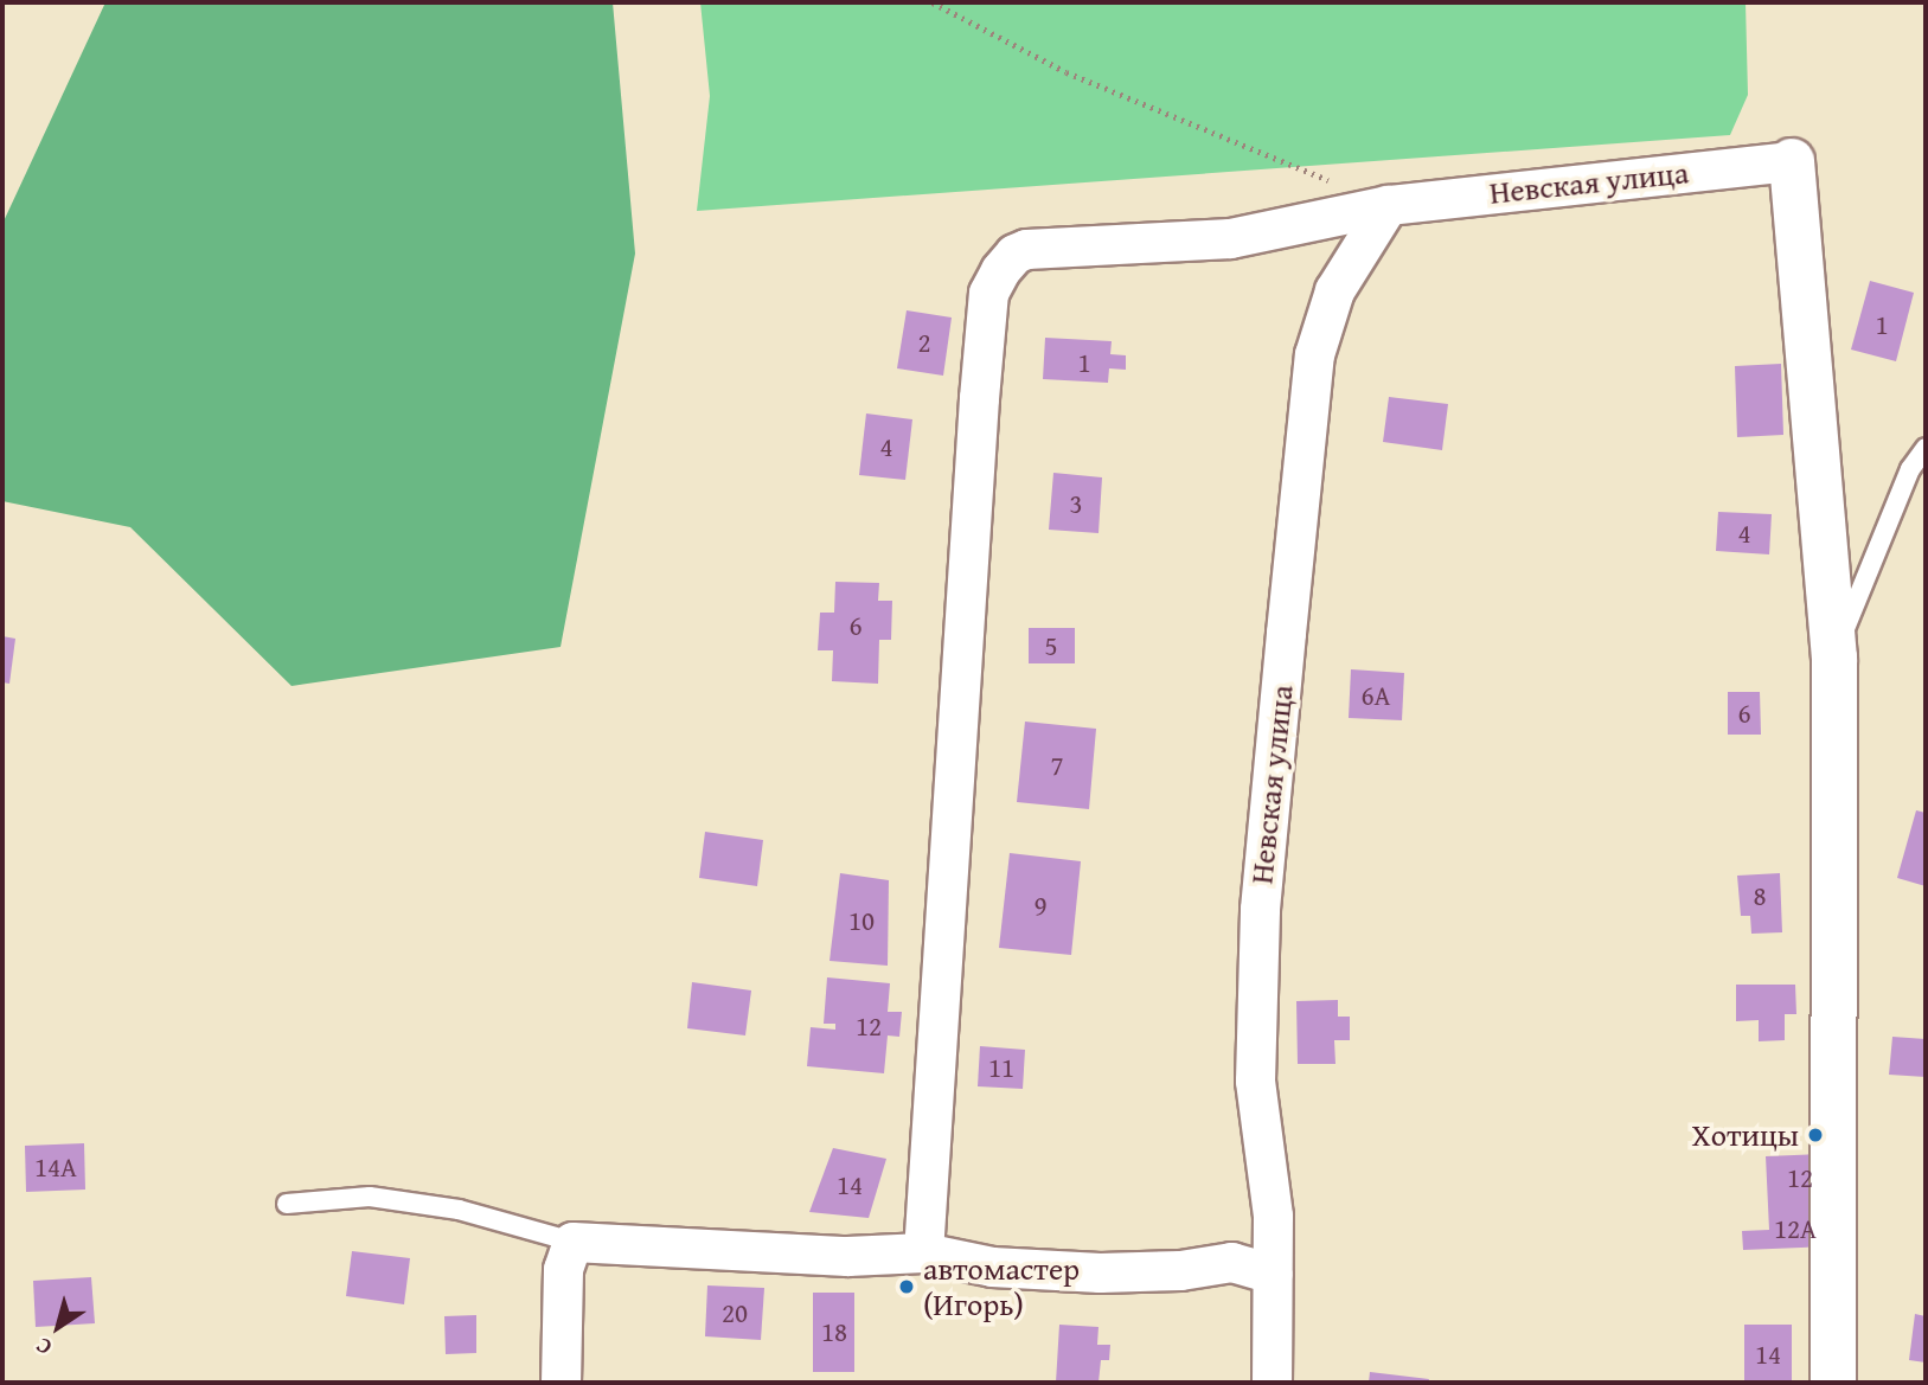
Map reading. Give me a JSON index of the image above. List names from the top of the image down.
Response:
{
  "streets": {
    "street": ["Невская улица"]
  },
  "places": ["Хотицы", "автомастер (Игорь)"],
  "house_numbers": [
    "1",
    "2",
    "1",
    "4",
    "3",
    "4",
    "6",
    "5",
    "6А",
    "6",
    "7",
    "8",
    "9",
    "10",
    "12",
    "11",
    "14А",
    "12",
    "14",
    "12А",
    "20",
    "18",
    "14"
  ],
  "north": "bottom left"
}
